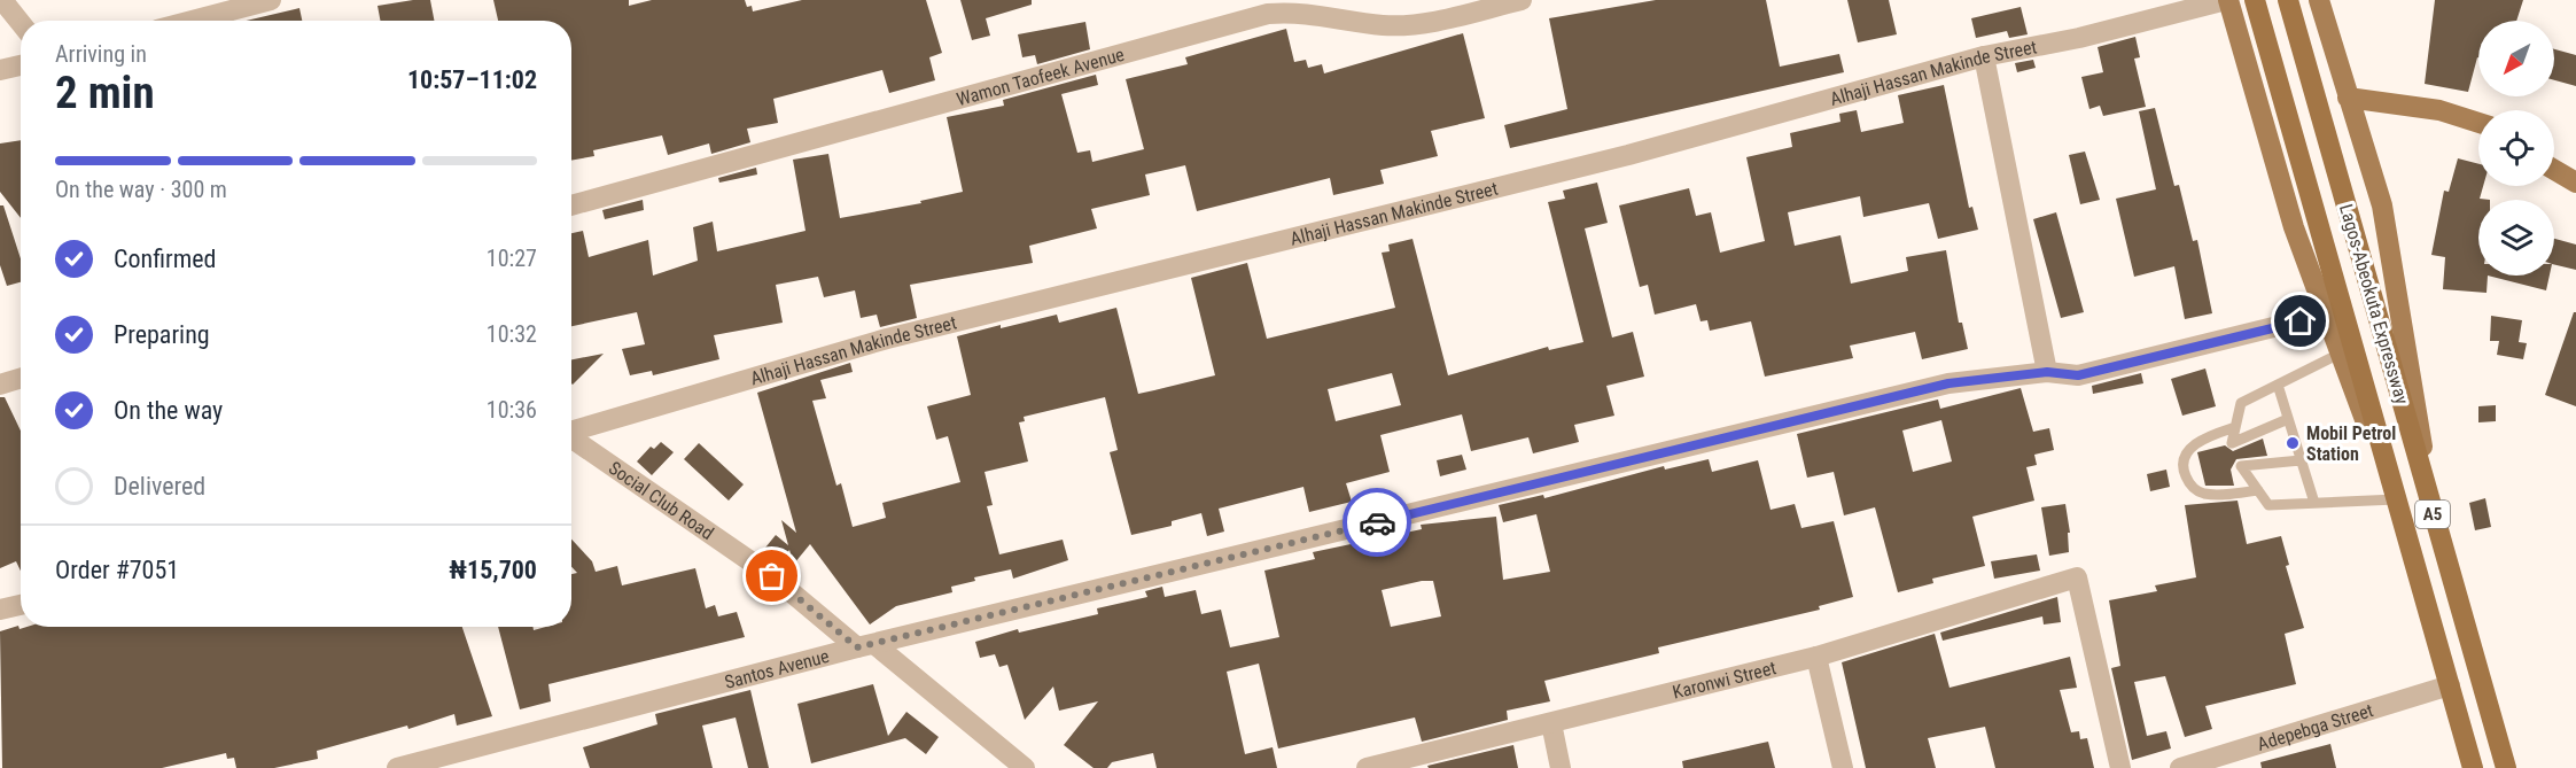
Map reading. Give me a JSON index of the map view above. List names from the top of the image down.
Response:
{
  "streets": {
    "highway": ["Lagos-Abeokuta Expressway", "A5"],
    "street": [
      "Alhaji Hassan Makinde Street",
      "Wamon Taofeek Avenue",
      "Social Club Road",
      "Santos Avenue",
      "Karonwi Street",
      "Adepebga Street"
    ]
  },
  "crossings": [
    ["Lagos-Abeokuta Expressway", "Adepebga Street"],
    ["Social Club Road", "Santos Avenue"]
  ],
  "places": ["Mobil Petrol Station"],
  "north": "bottom left",
  "page": {
    "heading": ["2 min", "Arriving in", "10:57–11:02"],
    "panel": ["Order #7051", "₦15,700"],
    "bar": "On the way · 300 m",
    "list": [
      ["Confirmed", "10:27"],
      ["Preparing", "10:32"],
      ["On the way", "10:36"],
      "Delivered"
    ]
  }
}
